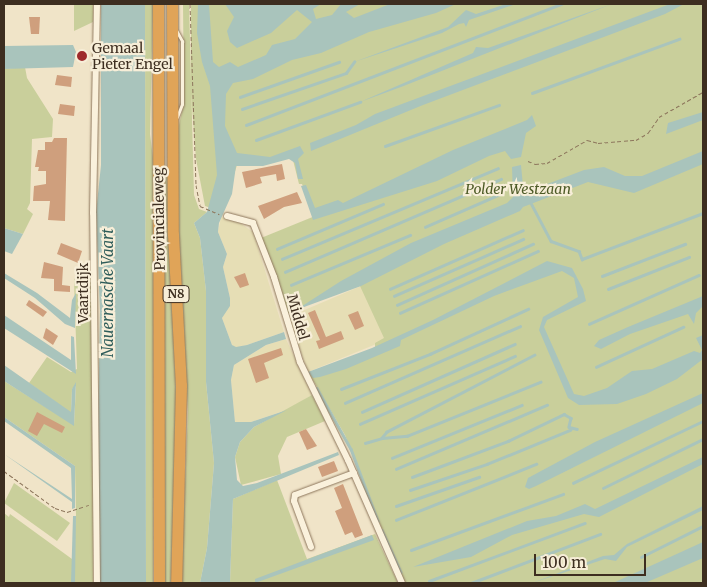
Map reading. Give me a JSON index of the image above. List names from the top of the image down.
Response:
{
  "streets": {
    "highway": ["Provincialeweg", "N8"],
    "street": ["Vaartdijk", "Middel"]
  },
  "water": ["Nauernasche Vaart"],
  "parks": ["Polder Westzaan"],
  "places": ["Gemaal Pieter Engel"],
  "scale_bar": "100 m"
}
